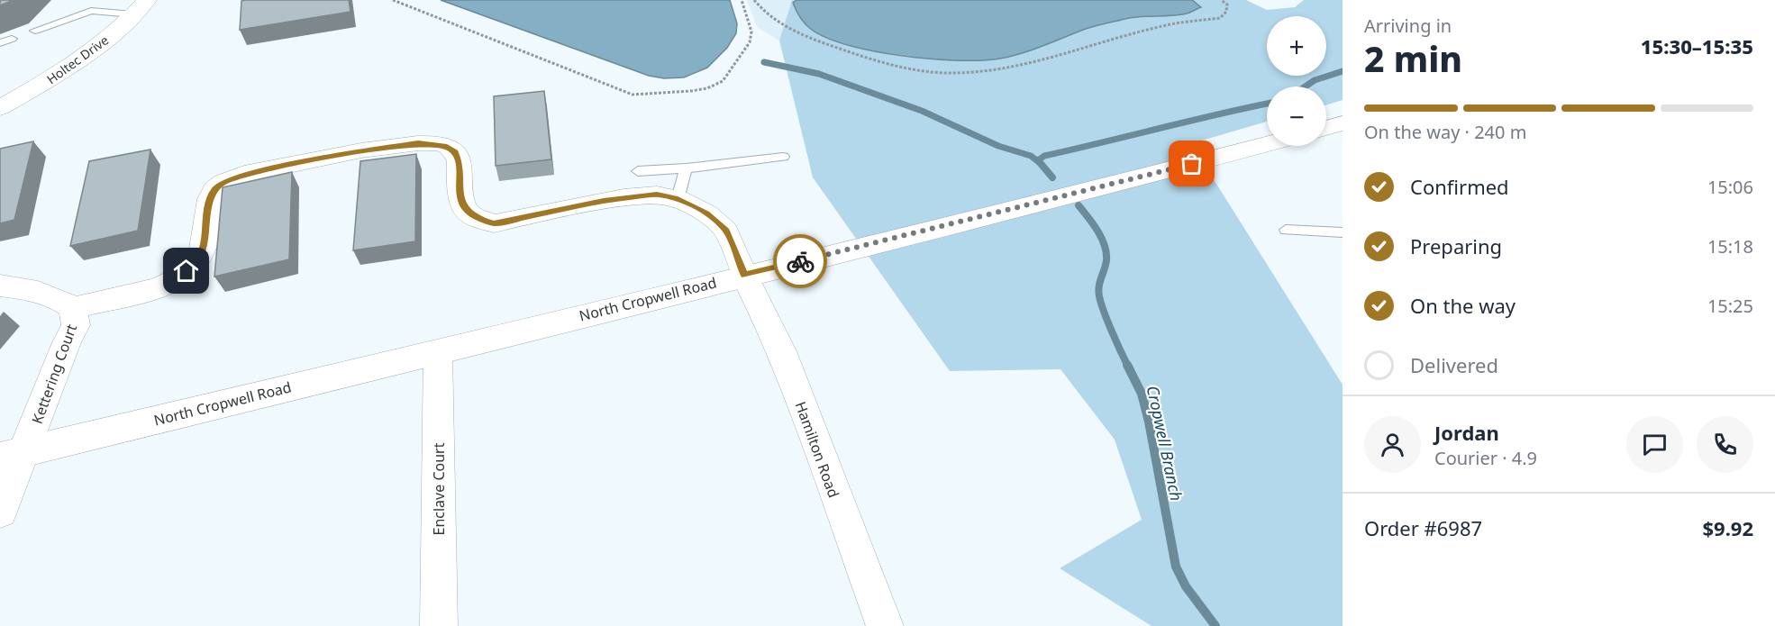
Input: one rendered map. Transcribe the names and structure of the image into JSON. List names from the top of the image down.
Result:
{
  "streets": {
    "street": [
      "Holtec Drive",
      "North Cropwell Road",
      "Kettering Court",
      "Hamilton Road",
      "Enclave Court"
    ]
  },
  "crossings": [
    ["North Cropwell Road", "Kettering Court"],
    ["North Cropwell Road", "Hamilton Road"],
    ["North Cropwell Road", "Enclave Court"],
    ["Kettering Court", "Hamilton Road"]
  ],
  "water": ["Cropwell Branch"],
  "page": {
    "heading": ["2 min", "Arriving in", "15:30–15:35"],
    "panel": [
      "Jordan",
      "Courier · 4.9",
      "Order #6987",
      "$9.92"
    ],
    "map_buttons": ["+", "−"],
    "bar": "On the way · 240 m",
    "list": [
      ["Confirmed", "15:06"],
      ["Preparing", "15:18"],
      ["On the way", "15:25"],
      "Delivered"
    ]
  }
}
